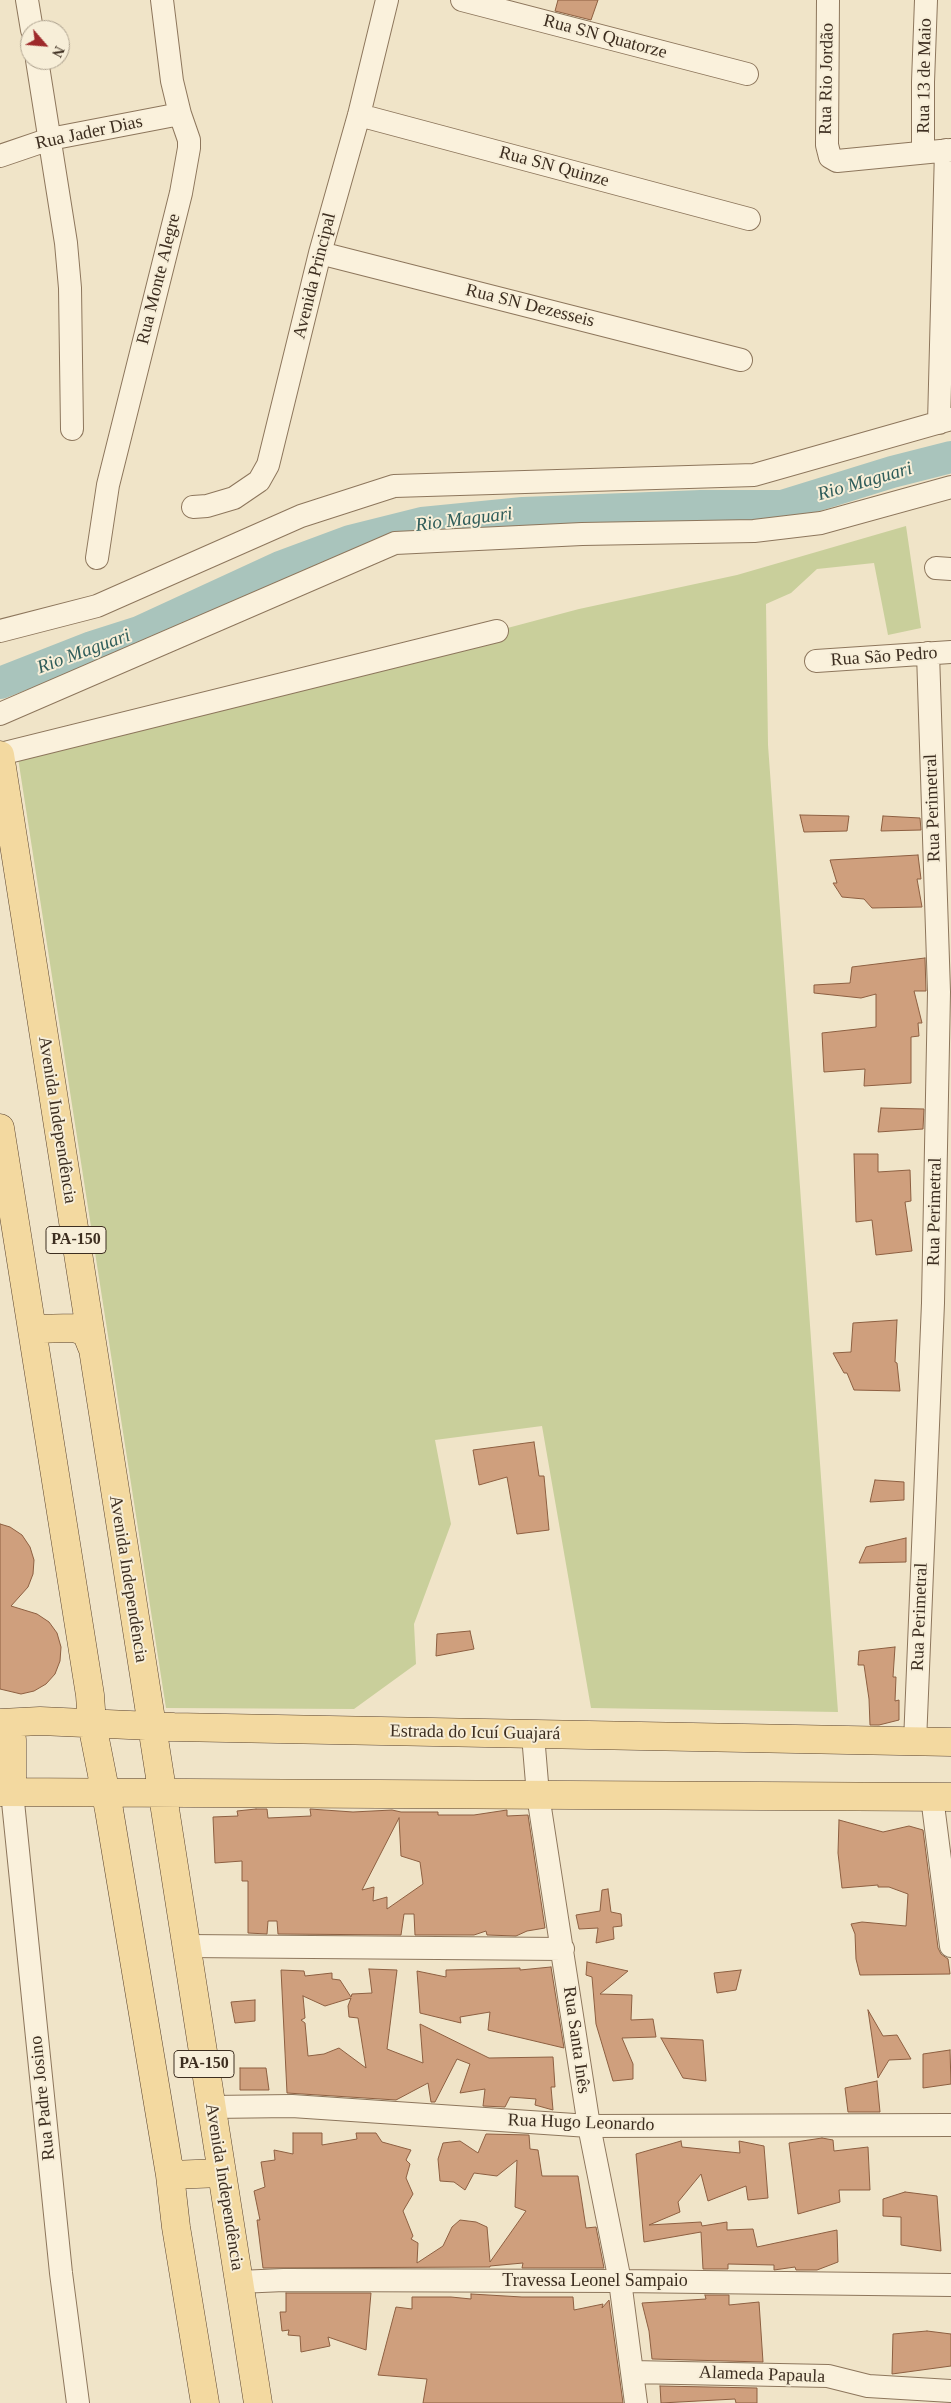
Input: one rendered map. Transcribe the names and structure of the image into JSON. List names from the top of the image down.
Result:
{
  "streets": {
    "main road": ["Avenida Independência", "PA-150", "Estrada do Icuí Guajará"],
    "street": [
      "Rua SN Quatorze",
      "Rua 13 de Maio",
      "Rua Rio Jordão",
      "Rua Jader Dias",
      "Rua SN Quinze",
      "Avenida Principal",
      "Rua Monte Alegre",
      "Rua SN Dezesseis",
      "Rua São Pedro",
      "Rua Perimetral",
      "Rua Santa Inês",
      "Rua Padre Josino",
      "Rua Hugo Leonardo",
      "Travessa Leonel Sampaio",
      "Alameda Papaula"
    ]
  },
  "crossings": [
    ["Rua 13 de Maio", "Rua Rio Jordão"],
    ["Rua Jader Dias", "Rua Monte Alegre"],
    ["Rua SN Quinze", "Avenida Principal"],
    ["Avenida Principal", "Rua SN Dezesseis"],
    ["Rua São Pedro", "Rua Perimetral"],
    ["Rua Perimetral", "Estrada do Icuí Guajará"],
    ["Avenida Independência", "Estrada do Icuí Guajará"],
    ["Avenida Independência", "Rua Hugo Leonardo"],
    ["Avenida Independência", "Travessa Leonel Sampaio"],
    ["PA-150", "Estrada do Icuí Guajará"],
    ["Estrada do Icuí Guajará", "Rua Santa Inês"],
    ["Rua Santa Inês", "Rua Hugo Leonardo"],
    ["Rua Santa Inês", "Travessa Leonel Sampaio"],
    ["Rua Santa Inês", "Alameda Papaula"]
  ],
  "water": ["Rio Maguari"],
  "north": "bottom right"
}
